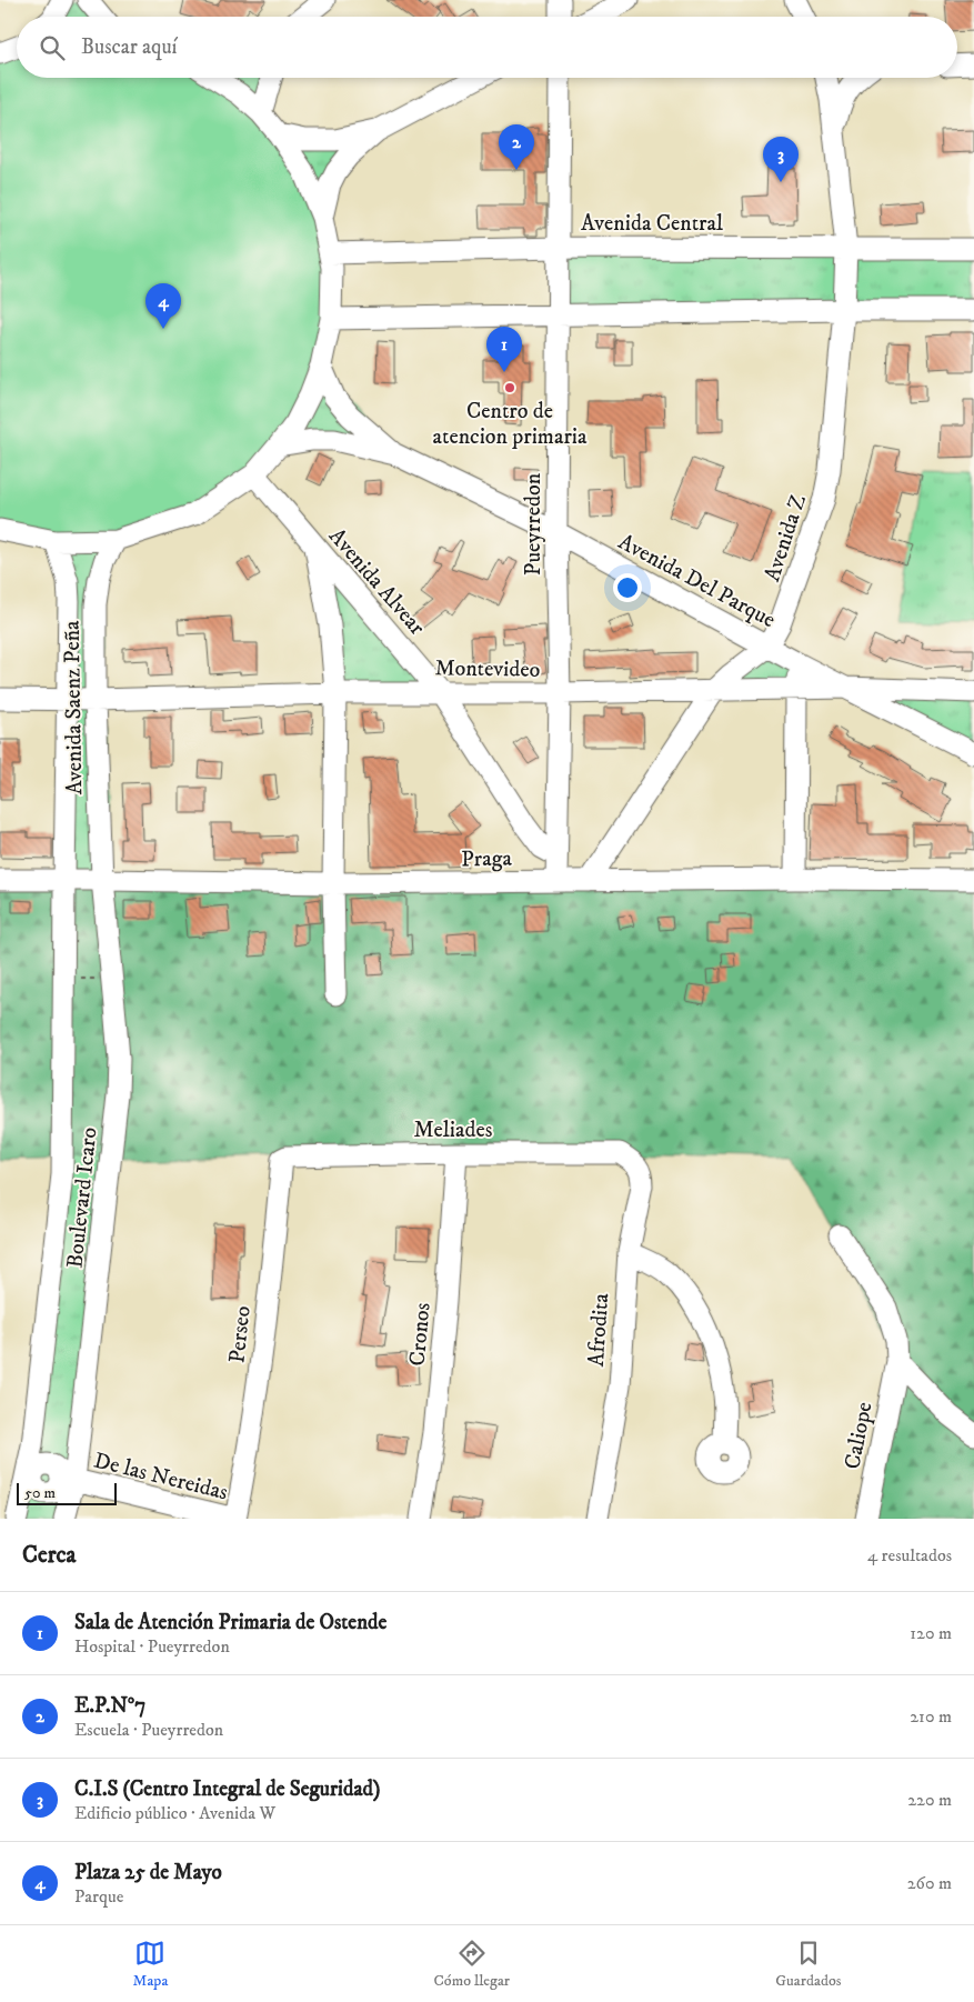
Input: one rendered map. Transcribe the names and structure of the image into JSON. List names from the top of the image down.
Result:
{
  "streets": {
    "street": [
      "Avenida Central",
      "Pueyrredon",
      "Avenida Z",
      "Avenida Del Parque",
      "Avenida Alvear",
      "Montevideo",
      "Avenida Saenz Peña",
      "Praga",
      "Meliades",
      "Boulevard Icaro",
      "Afrodita",
      "Perseo",
      "Cronos",
      "Caliope",
      "De las Nereidas"
    ]
  },
  "crossings": [
    ["Avenida Central", "Pueyrredon"],
    ["Avenida Central", "Avenida Z"],
    ["Pueyrredon", "Avenida Del Parque"],
    ["Pueyrredon", "Avenida Alvear"],
    ["Pueyrredon", "Montevideo"],
    ["Pueyrredon", "Praga"],
    ["Avenida Z", "Avenida Del Parque"],
    ["Avenida Z", "Montevideo"],
    ["Avenida Z", "Praga"],
    ["Avenida Del Parque", "Montevideo"],
    ["Avenida Alvear", "Montevideo"],
    ["Montevideo", "Avenida Saenz Peña"],
    ["Avenida Saenz Peña", "Praga"],
    ["Avenida Saenz Peña", "Boulevard Icaro"],
    ["Praga", "Boulevard Icaro"],
    ["Meliades", "Afrodita"],
    ["Meliades", "Perseo"],
    ["Meliades", "Cronos"],
    ["Boulevard Icaro", "De las Nereidas"],
    ["Perseo", "De las Nereidas"]
  ],
  "places": ["Centro de atencion primaria"],
  "scale_bar": "50 m",
  "page": {
    "search": "Buscar aquí",
    "pins": [
      "2",
      "3",
      "4",
      "1"
    ],
    "scale": "50 m",
    "heading": ["Cerca", "4 resultados"],
    "list": [
      {
        "mark": "1",
        "name": "Sala de Atención Primaria de Ostende",
        "note": "Hospital · Pueyrredon",
        "value": "120 m"
      },
      {
        "mark": "2",
        "name": "E.P.N°7",
        "note": "Escuela · Pueyrredon",
        "value": "210 m"
      },
      {
        "mark": "3",
        "name": "C.I.S (Centro Integral de Seguridad)",
        "note": "Edificio público · Avenida W",
        "value": "220 m"
      },
      {
        "mark": "4",
        "name": "Plaza 25 de Mayo",
        "note": "Parque",
        "value": "260 m"
      }
    ],
    "nav": ["Mapa", "Cómo llegar", "Guardados"]
  }
}
